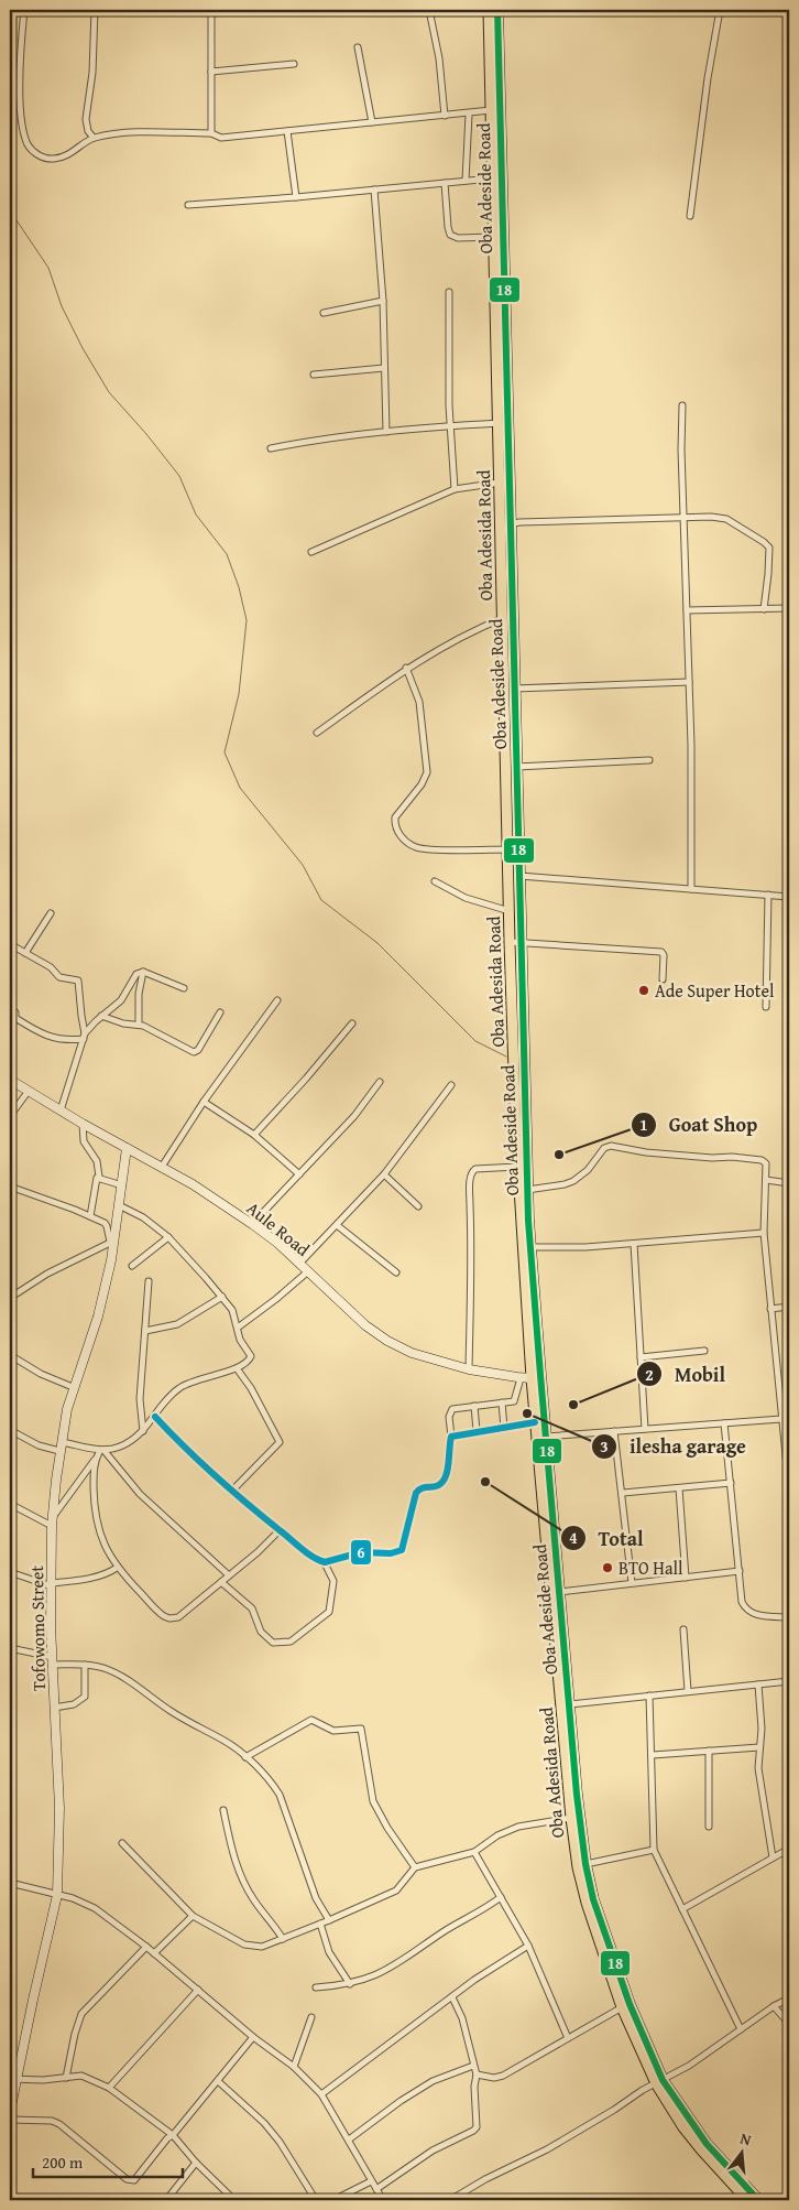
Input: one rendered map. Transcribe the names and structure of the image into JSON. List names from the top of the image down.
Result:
{
  "streets": {
    "main road": ["Oba Adeside Road", "Oba Adesida Road"],
    "street": ["Aule Road", "Tofowomo Street"]
  },
  "crossings": [
    ["Oba Adeside Road", "Oba Adesida Road"],
    ["Oba Adesida Road", "Aule Road"],
    ["Aule Road", "Tofowomo Street"]
  ],
  "places": [
    "Ade Super Hotel",
    "Goat Shop",
    "Mobil",
    "ilesha garage",
    "Total",
    "BTO Hall"
  ],
  "lines": ["transit line 18", "transit line 6"],
  "scale_bar": "200 m",
  "north": "top"
}
